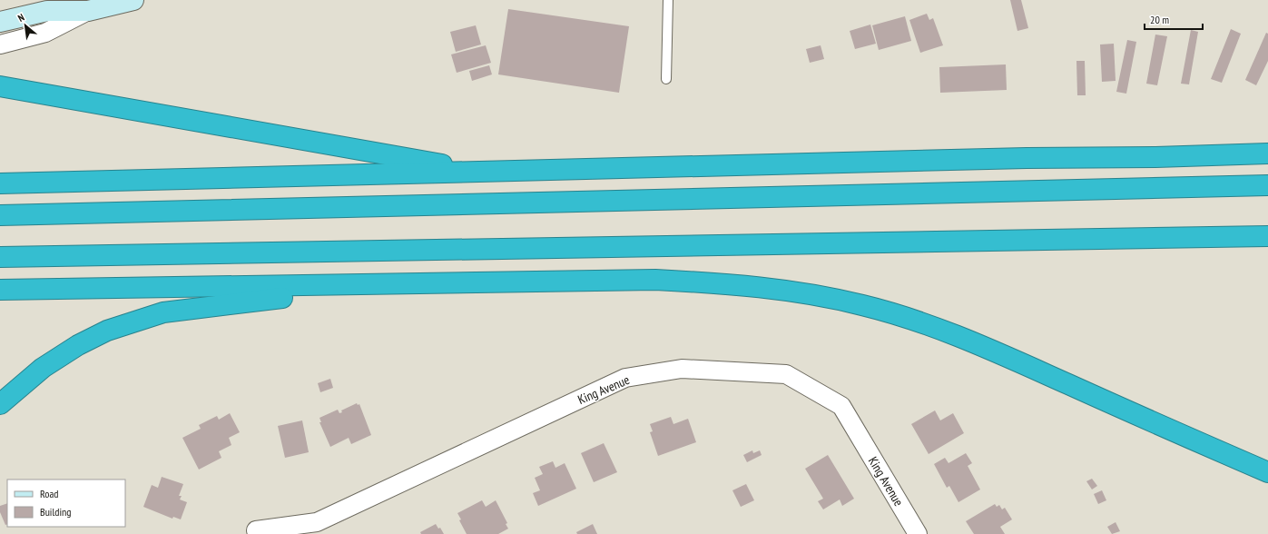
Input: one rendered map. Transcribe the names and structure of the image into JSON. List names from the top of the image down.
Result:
{
  "streets": {
    "street": ["King Avenue"]
  },
  "legend": ["Road", "Building"],
  "scale_bar": "20 m",
  "north": "top left"
}
